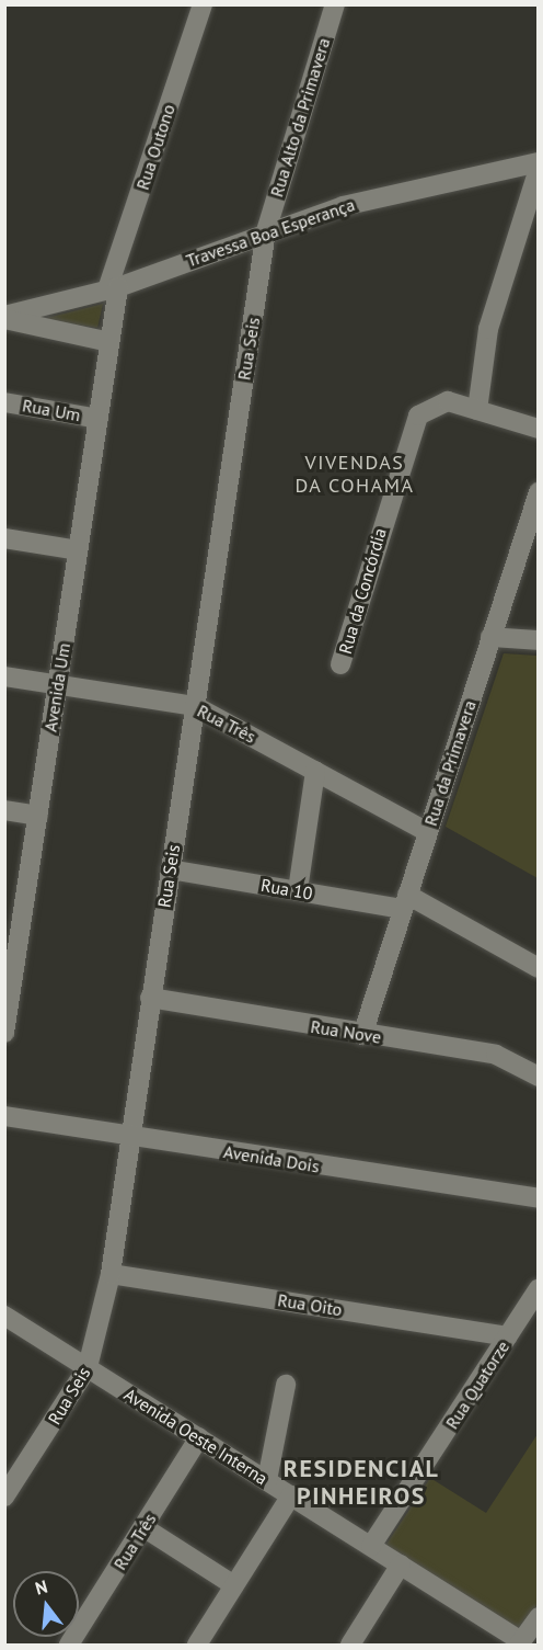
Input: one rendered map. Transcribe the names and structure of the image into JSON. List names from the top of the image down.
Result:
{
  "streets": {
    "street": [
      "Rua Alto da Primavera",
      "Rua Outono",
      "Travessa Boa Esperança",
      "Rua Seis",
      "Rua Um",
      "Rua da Concórdia",
      "Avenida Um",
      "Rua Três",
      "Rua da Primavera",
      "Rua 10",
      "Rua Nove",
      "Avenida Dois",
      "Rua Oito",
      "Rua Quatorze",
      "Avenida Oeste Interna"
    ]
  },
  "crossings": [
    ["Rua Alto da Primavera", "Travessa Boa Esperança"],
    ["Rua Alto da Primavera", "Rua Seis"],
    ["Rua Outono", "Travessa Boa Esperança"],
    ["Rua Outono", "Avenida Um"],
    ["Travessa Boa Esperança", "Rua Seis"],
    ["Travessa Boa Esperança", "Avenida Um"],
    ["Rua Seis", "Rua Três"],
    ["Rua Seis", "Rua 10"],
    ["Rua Seis", "Rua Nove"],
    ["Rua Seis", "Avenida Dois"],
    ["Rua Seis", "Rua Oito"],
    ["Rua Seis", "Avenida Oeste Interna"],
    ["Rua Um", "Avenida Um"],
    ["Avenida Um", "Rua Três"],
    ["Rua Três", "Rua da Primavera"],
    ["Rua Três", "Avenida Oeste Interna"],
    ["Rua da Primavera", "Rua 10"],
    ["Rua da Primavera", "Rua Nove"],
    ["Rua Oito", "Rua Quatorze"],
    ["Rua Quatorze", "Avenida Oeste Interna"]
  ],
  "districts": ["VIVENDAS DA COHAMA", "RESIDENCIAL PINHEIROS"],
  "north": "top"
}
